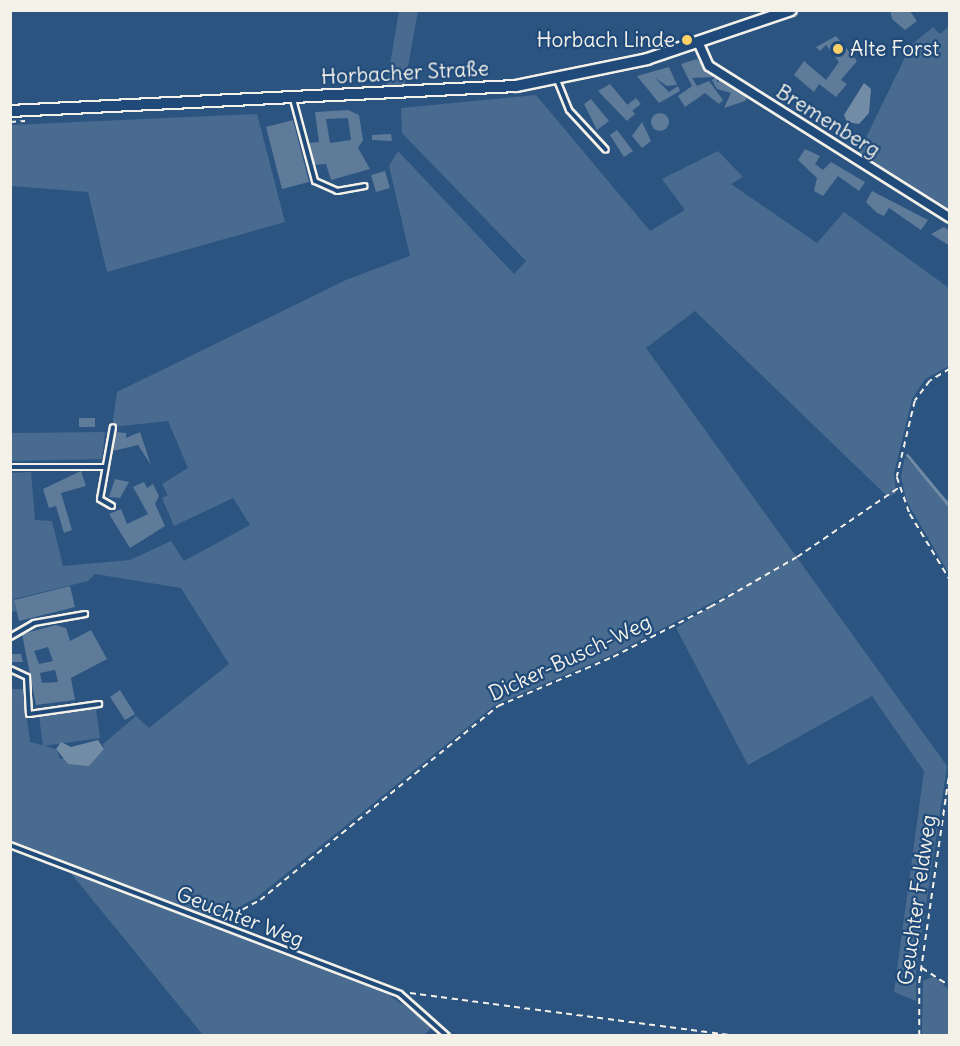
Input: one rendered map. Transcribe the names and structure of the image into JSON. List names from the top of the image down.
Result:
{
  "streets": {
    "main road": ["Horbacher Straße"],
    "street": ["Bremenberg"],
    "lane": ["Geuchter Weg"],
    "path": ["Dicker-Busch-Weg", "Geuchter Feldweg"]
  },
  "crossings": [
    ["Horbacher Straße", "Bremenberg"],
    ["Dicker-Busch-Weg", "Geuchter Weg"]
  ],
  "places": ["Horbach Linde", "Alte Forst"]
}
